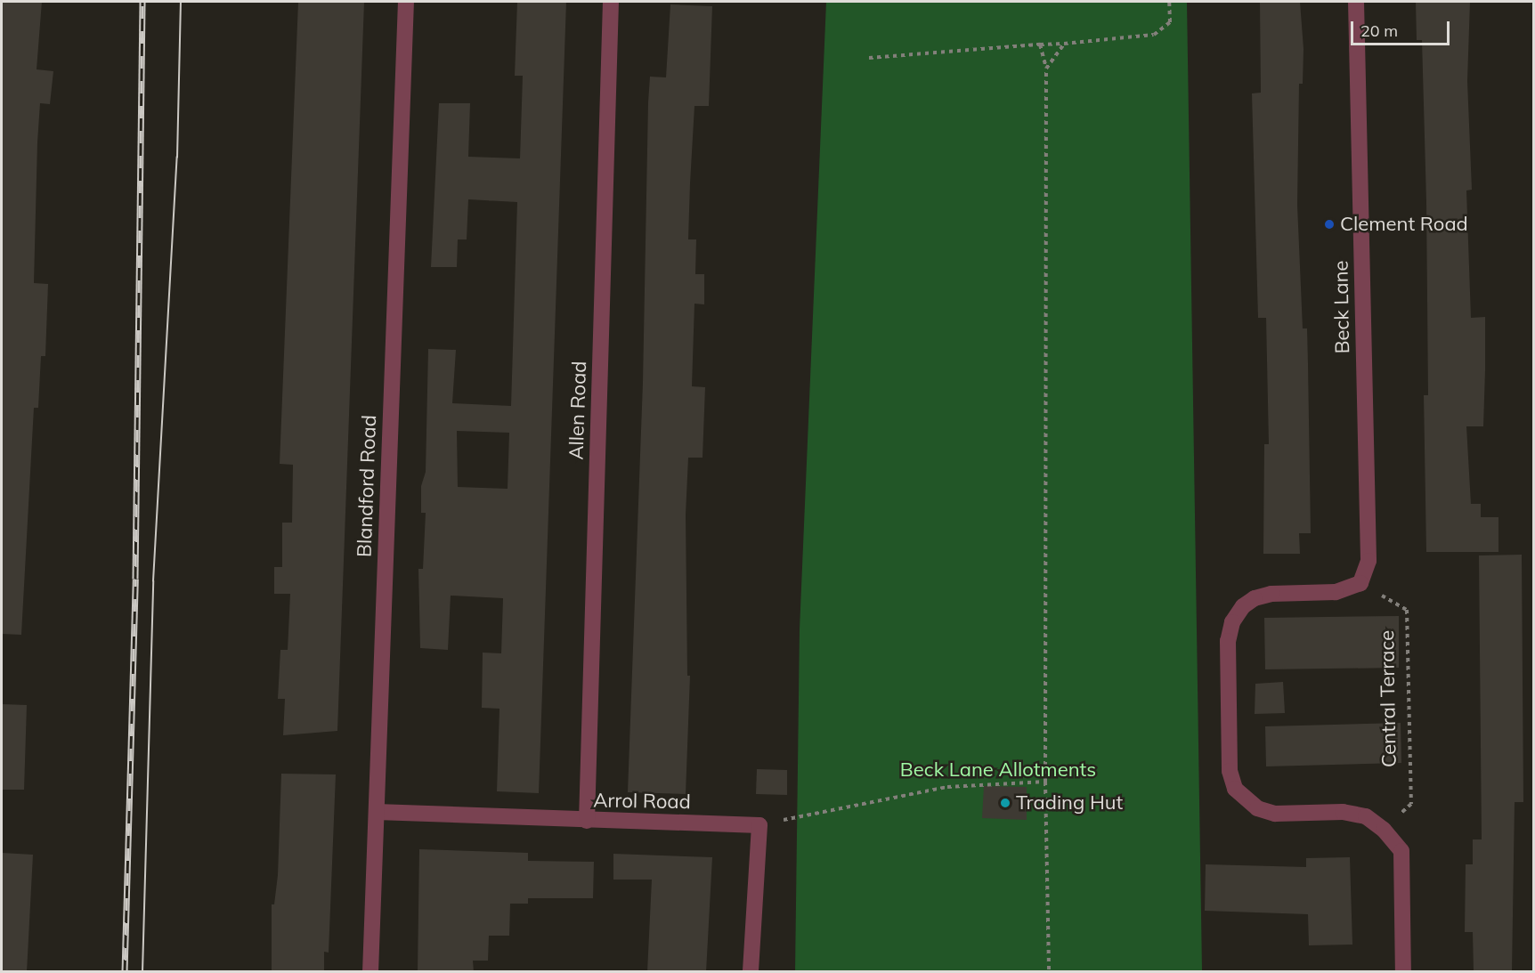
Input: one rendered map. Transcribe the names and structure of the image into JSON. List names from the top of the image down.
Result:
{
  "streets": {
    "street": [
      "Beck Lane",
      "Allen Road",
      "Blandford Road",
      "Arrol Road"
    ],
    "path": ["Central Terrace"]
  },
  "crossings": [
    ["Beck Lane", "Central Terrace"],
    ["Allen Road", "Arrol Road"],
    ["Blandford Road", "Arrol Road"]
  ],
  "parks": ["Beck Lane Allotments"],
  "places": ["Clement Road", "Trading Hut"],
  "scale_bar": "20 m"
}
